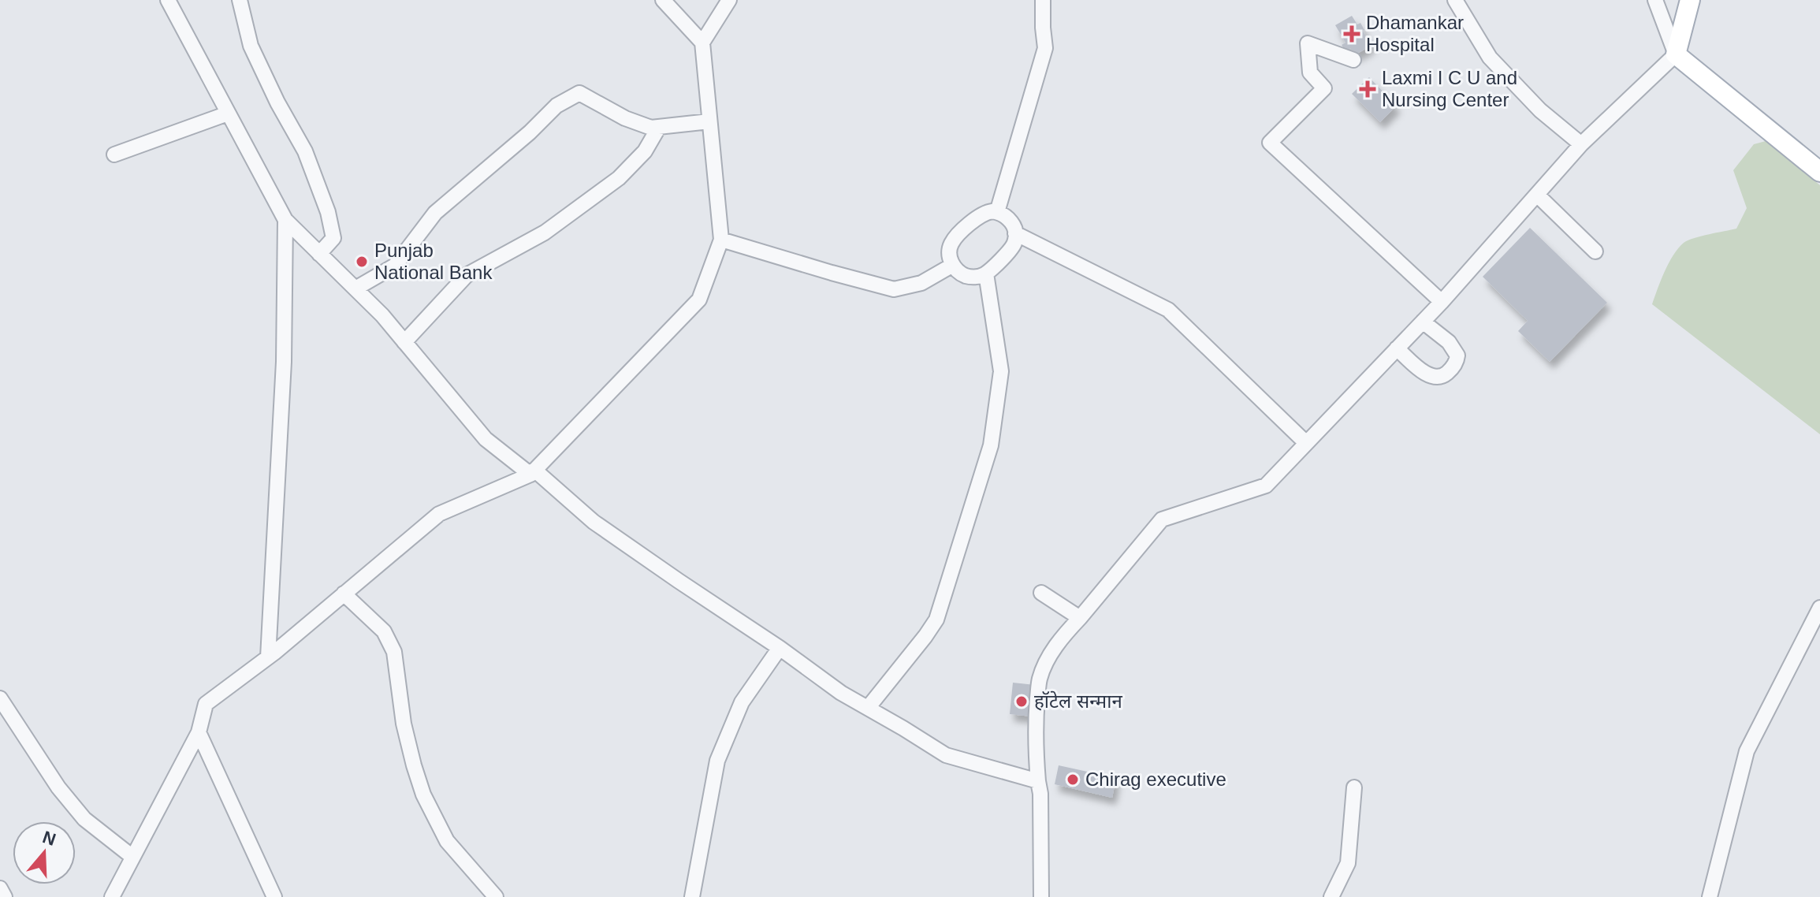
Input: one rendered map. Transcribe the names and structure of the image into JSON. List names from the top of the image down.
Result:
{
  "places": {
    "health": ["Dhamankar Hospital", "Laxmi I C U and Nursing Center"],
    "other": ["Punjab National Bank", "हॉटेल सन्मान", "Chirag executive"]
  },
  "north": "top"
}
